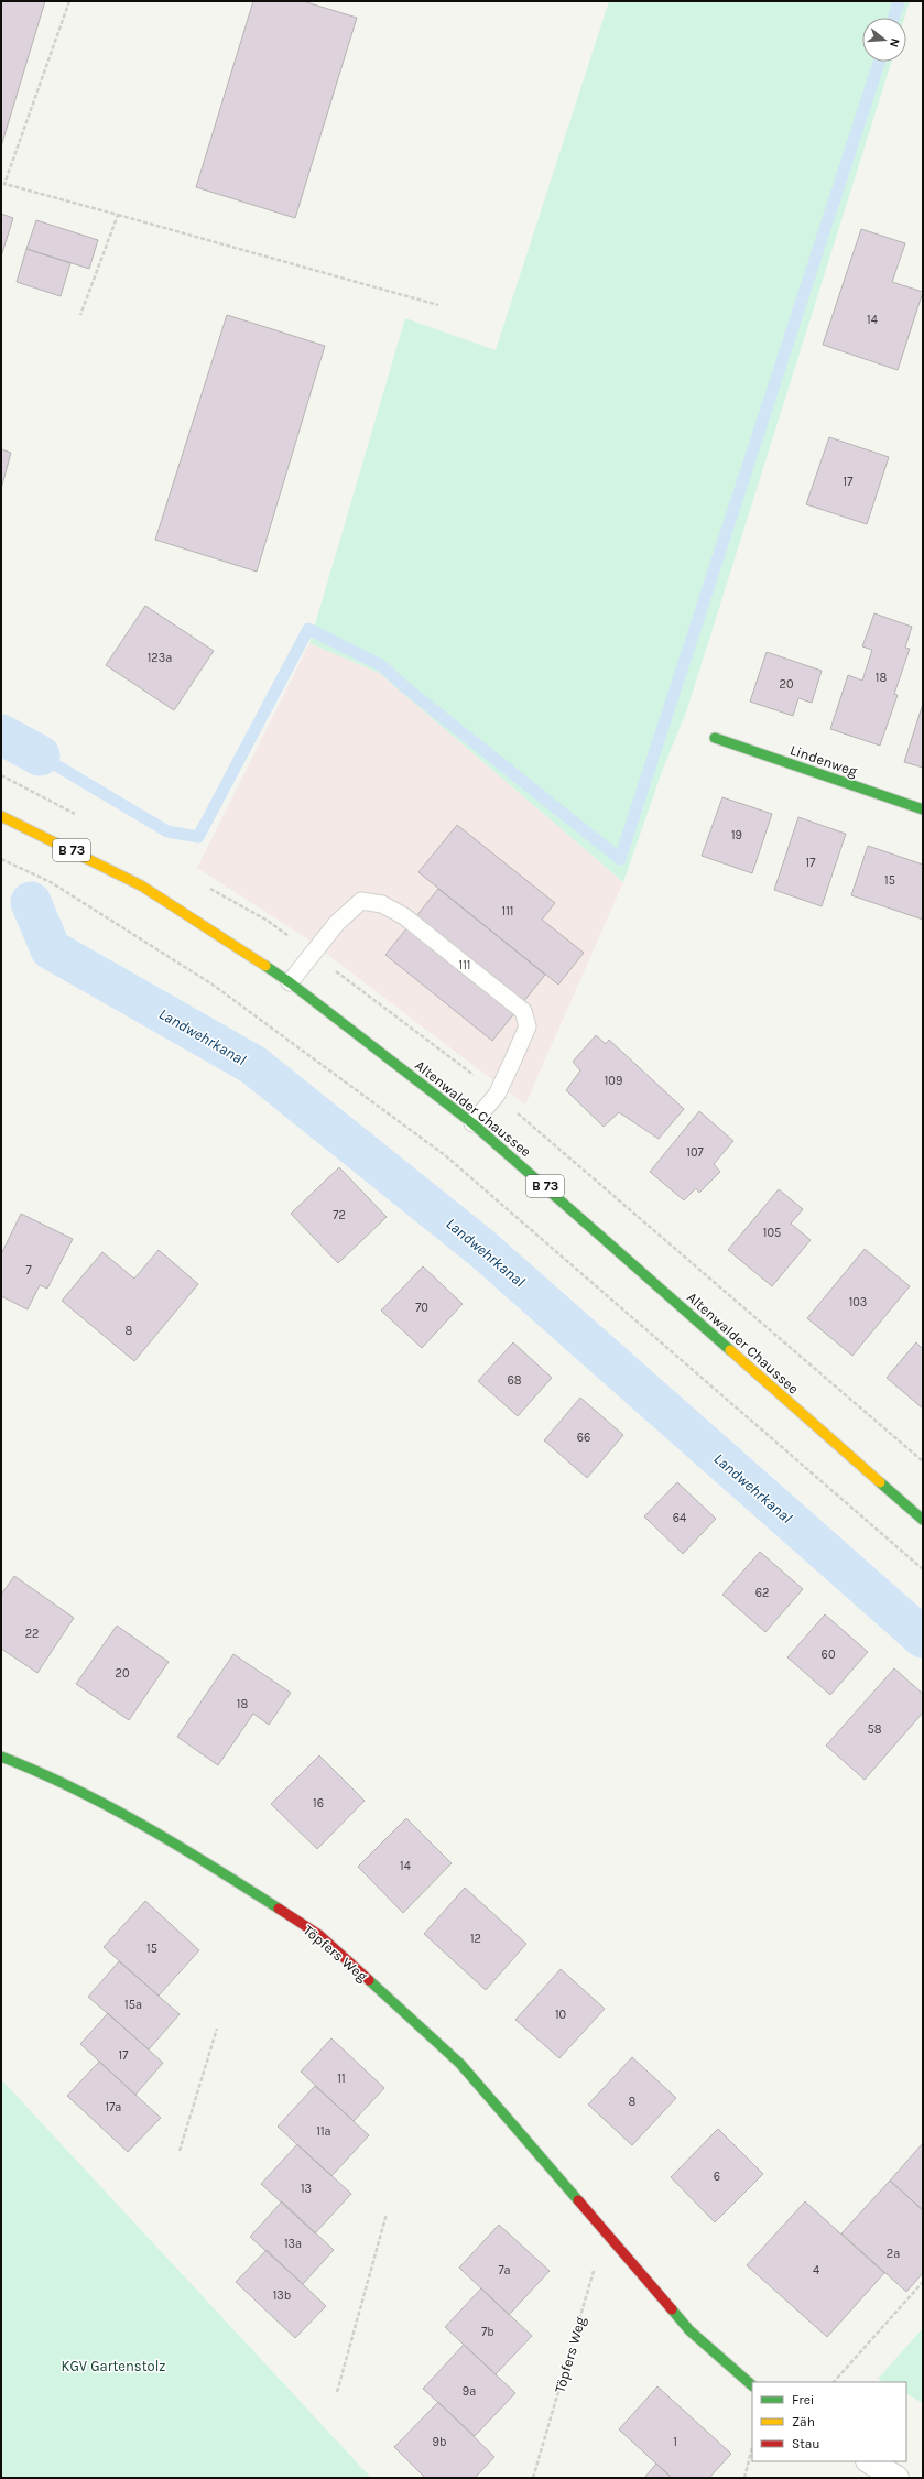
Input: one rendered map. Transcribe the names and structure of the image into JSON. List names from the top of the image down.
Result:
{
  "streets": {
    "street": [
      "Lindenweg",
      "B 73",
      "Altenwalder Chaussee",
      "Töpfers Weg"
    ]
  },
  "water": ["Landwehrkanal"],
  "parks": ["KGV Gartenstolz"],
  "house_numbers": [
    "14",
    "17",
    "123a",
    "18",
    "20",
    "19",
    "17",
    "15",
    "111",
    "111",
    "109",
    "107",
    "72",
    "105",
    "7",
    "103",
    "70",
    "8",
    "68",
    "66",
    "64",
    "62",
    "22",
    "60",
    "20",
    "18",
    "58",
    "16",
    "14",
    "12",
    "15",
    "15a",
    "10",
    "17",
    "11",
    "8",
    "17a",
    "11a",
    "6",
    "13",
    "13a",
    "2a",
    "7a",
    "4",
    "13b",
    "7b",
    "9a",
    "9b",
    "1"
  ],
  "legend": ["Frei", "Zäh", "Stau"],
  "north": "right"
}
